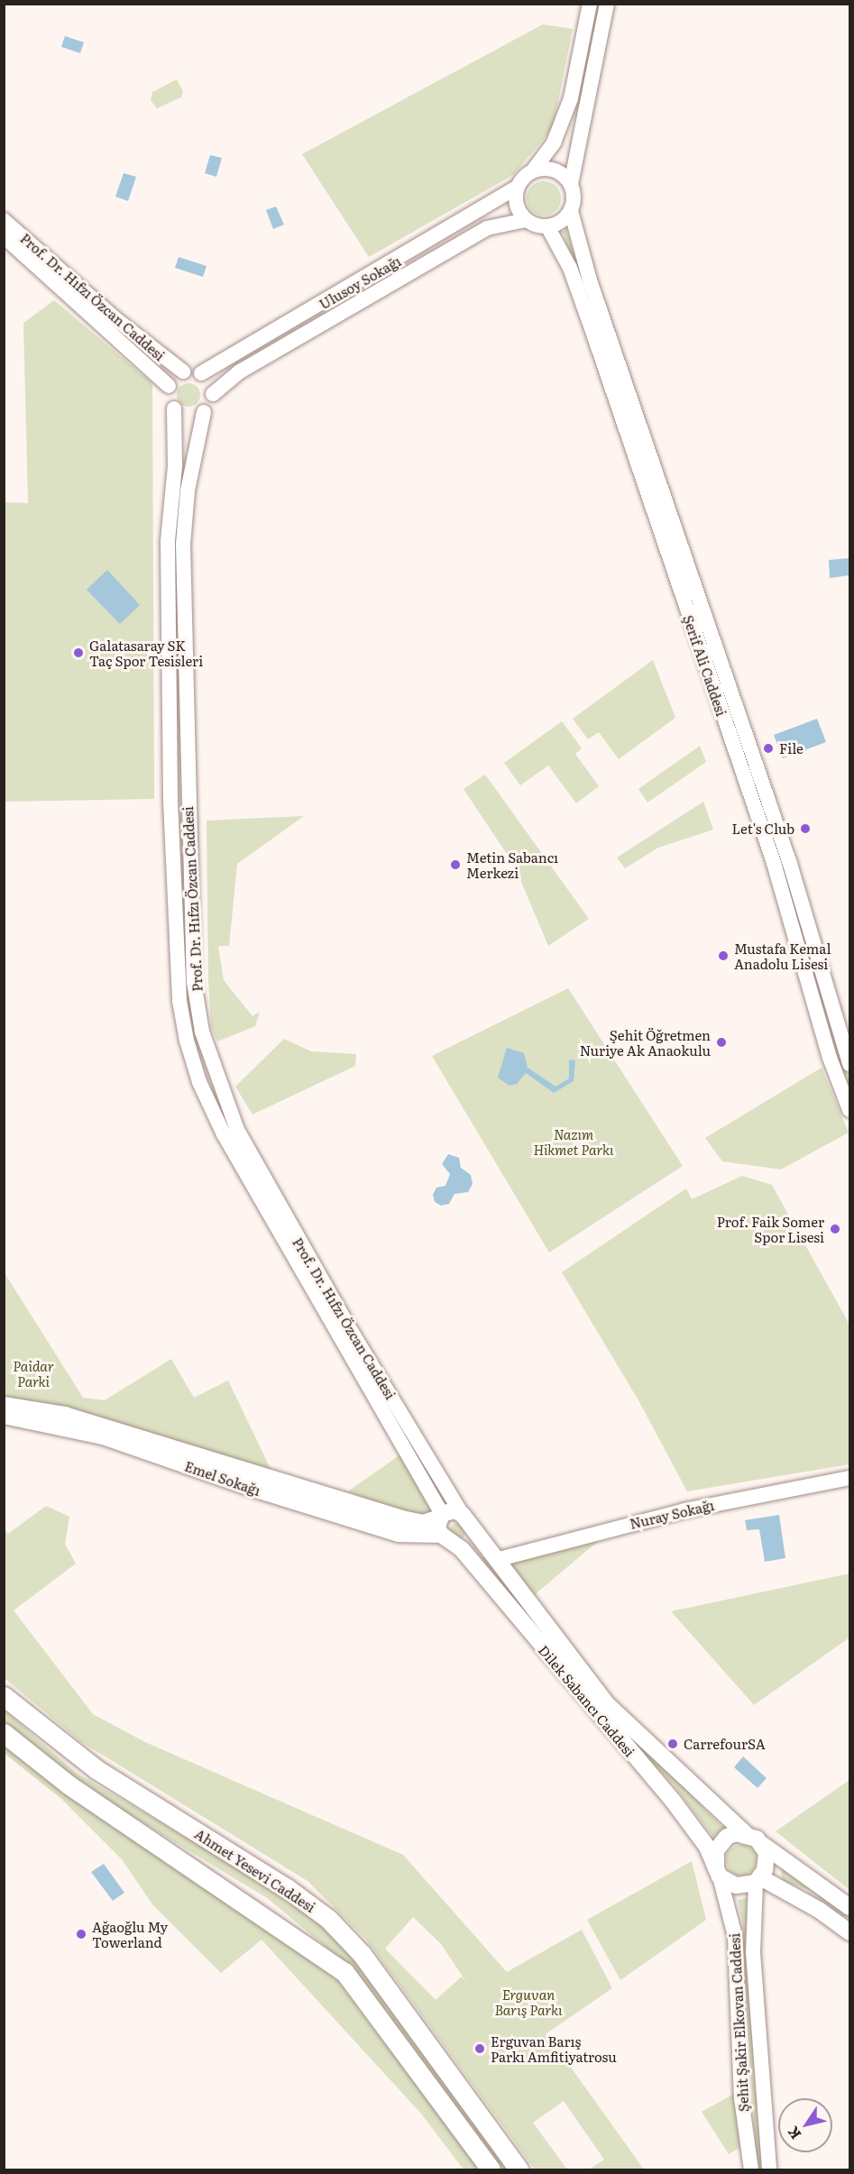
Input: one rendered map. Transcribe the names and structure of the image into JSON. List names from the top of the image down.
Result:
{
  "streets": {
    "main road": ["Emel Sokağı", "Dilek Sabancı Caddesi", "Ahmet Yesevi Caddesi"],
    "street": [
      "Ulusoy Sokağı",
      "Prof. Dr. Hıfzı Özcan Caddesi",
      "Şerif Ali Caddesi",
      "Nuray Sokağı",
      "Şehit Şakir Elkovan Caddesi"
    ]
  },
  "crossings": [
    ["Ulusoy Sokağı", "Prof. Dr. Hıfzı Özcan Caddesi"],
    ["Ulusoy Sokağı", "Şerif Ali Caddesi"],
    ["Prof. Dr. Hıfzı Özcan Caddesi", "Emel Sokağı"],
    ["Prof. Dr. Hıfzı Özcan Caddesi", "Dilek Sabancı Caddesi"],
    ["Emel Sokağı", "Dilek Sabancı Caddesi"],
    ["Nuray Sokağı", "Dilek Sabancı Caddesi"],
    ["Dilek Sabancı Caddesi", "Şehit Şakir Elkovan Caddesi"]
  ],
  "parks": ["Nazım Hikmet Parkı", "Paidar Parki", "Erguvan Barış Parkı"],
  "places": [
    "Galatasaray SK Taç Spor Tesisleri",
    "File",
    "Let's Club",
    "Metin Sabancı Merkezi",
    "Mustafa Kemal Anadolu Lisesi",
    "Şehit Öğretmen Nuriye Ak Anaokulu",
    "Prof. Faik Somer Spor Lisesi",
    "CarrefourSA",
    "Ağaoğlu My Towerland",
    "Erguvan Barış Parkı Amfitiyatrosu"
  ],
  "north": "bottom left"
}
